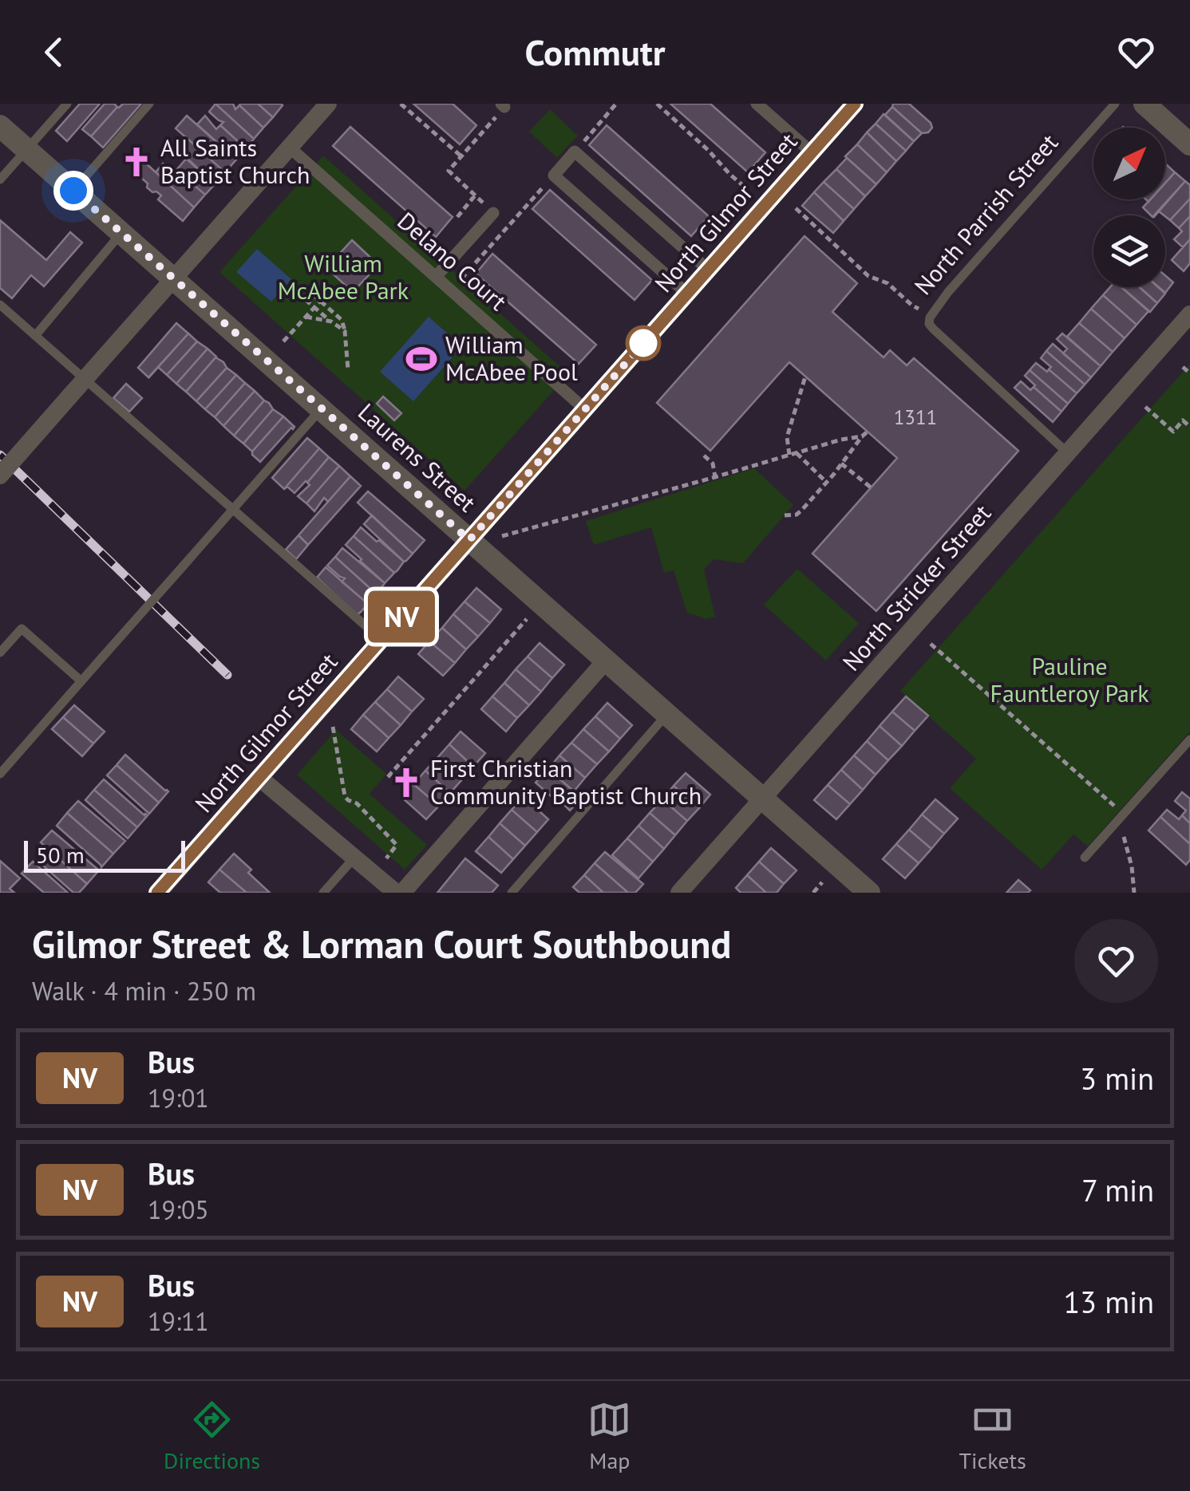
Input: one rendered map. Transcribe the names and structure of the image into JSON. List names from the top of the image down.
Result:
{
  "streets": {
    "street": [
      "North Gilmor Street",
      "Delano Court",
      "Laurens Street",
      "North Stricker Street"
    ],
    "lane": ["North Parrish Street"]
  },
  "crossings": [
    ["North Gilmor Street", "Delano Court"],
    ["North Gilmor Street", "Laurens Street"],
    ["North Parrish Street", "North Stricker Street"],
    ["Laurens Street", "North Stricker Street"]
  ],
  "parks": ["William McAbee Park", "Pauline Fauntleroy Park"],
  "places": {
    "church": ["All Saints Baptist Church", "First Christian Community Baptist Church"],
    "sports": ["William McAbee Pool"]
  },
  "lines": ["bus line NV"],
  "house_numbers": ["1311"],
  "scale_bar": "50 m",
  "north": "top right",
  "page": {
    "header": "Commutr",
    "on_map": "NV",
    "scale": "50 m",
    "heading": ["Gilmor Street & Lorman Court Southbound", "Walk · 4 min · 250 m"],
    "list": [
      {
        "mark": "NV",
        "name": "Bus",
        "note": "19:01",
        "value": "3 min"
      },
      {
        "mark": "NV",
        "name": "Bus",
        "note": "19:05",
        "value": "7 min"
      },
      {
        "mark": "NV",
        "name": "Bus",
        "note": "19:11",
        "value": "13 min"
      }
    ],
    "tabs": ["Directions", "Map", "Tickets"]
  }
}
